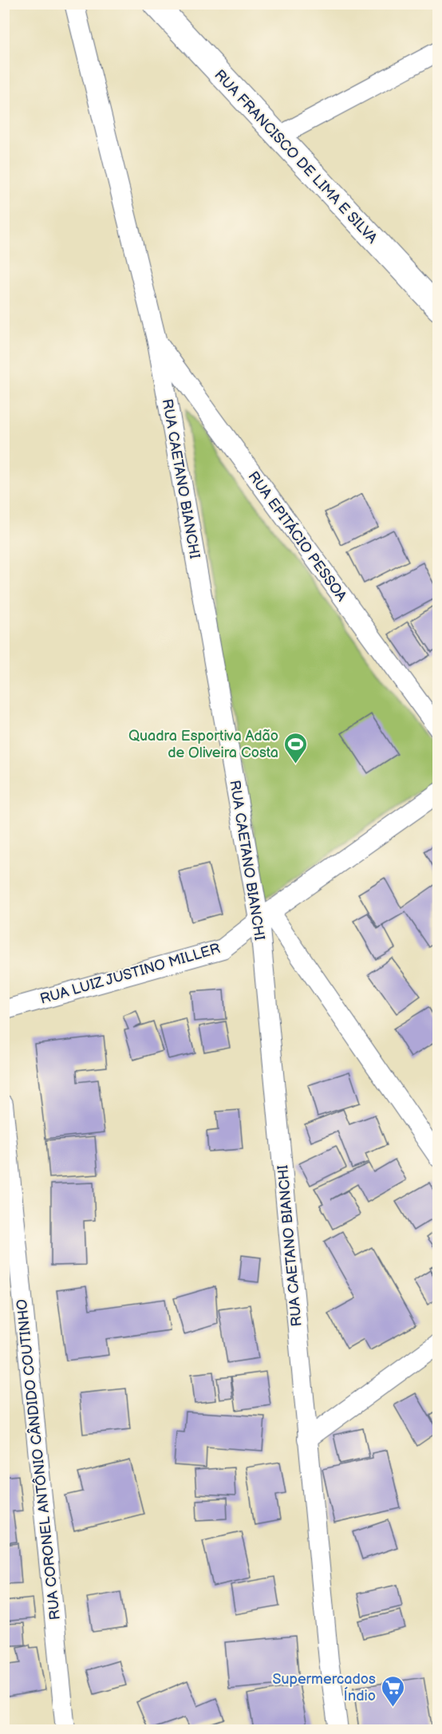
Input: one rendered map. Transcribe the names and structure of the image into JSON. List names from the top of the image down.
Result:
{
  "streets": {
    "street": [
      "RUA FRANCISCO DE LIMA E SILVA",
      "RUA CAETANO BIANCHI",
      "RUA EPITÁCIO PESSOA",
      "RUA LUIZ JUSTINO MILLER",
      "RUA CORONEL ANTÔNIO CÂNDIDO COUTINHO"
    ]
  },
  "crossings": [
    ["RUA CAETANO BIANCHI", "RUA EPITÁCIO PESSOA"],
    ["RUA CAETANO BIANCHI", "RUA LUIZ JUSTINO MILLER"]
  ],
  "places": {
    "sports": ["Quadra Esportiva Adão de Oliveira Costa"],
    "supermarket": ["Supermercados Índio"]
  }
}
